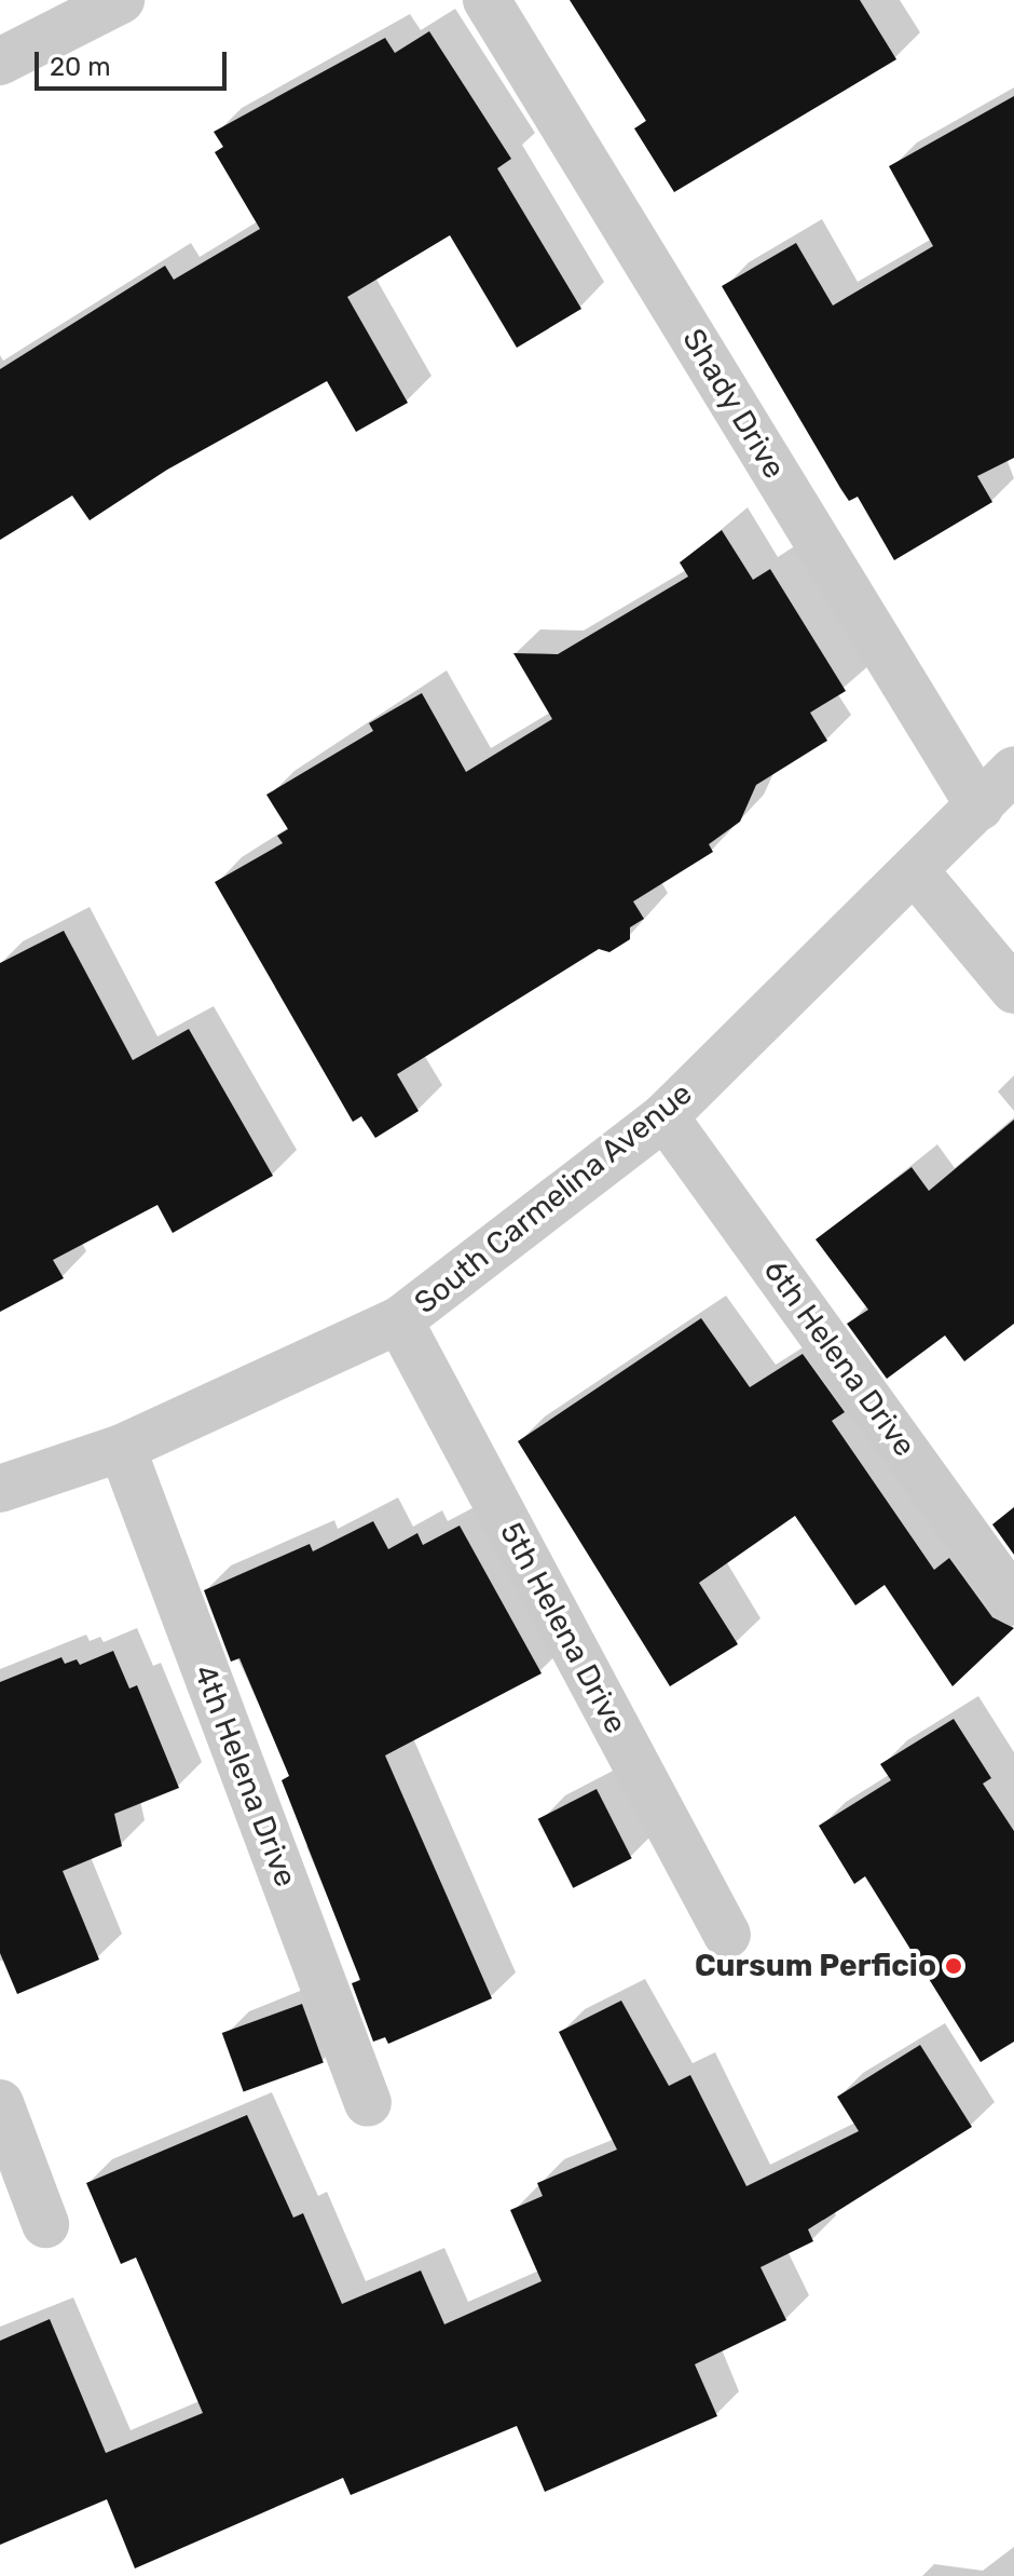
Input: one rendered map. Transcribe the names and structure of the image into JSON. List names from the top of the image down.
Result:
{
  "streets": {
    "street": [
      "Shady Drive",
      "South Carmelina Avenue",
      "6th Helena Drive",
      "5th Helena Drive",
      "4th Helena Drive"
    ]
  },
  "crossings": [
    ["Shady Drive", "South Carmelina Avenue"],
    ["South Carmelina Avenue", "6th Helena Drive"],
    ["South Carmelina Avenue", "5th Helena Drive"],
    ["South Carmelina Avenue", "4th Helena Drive"]
  ],
  "places": ["Cursum Perficio"],
  "scale_bar": "20 m"
}
